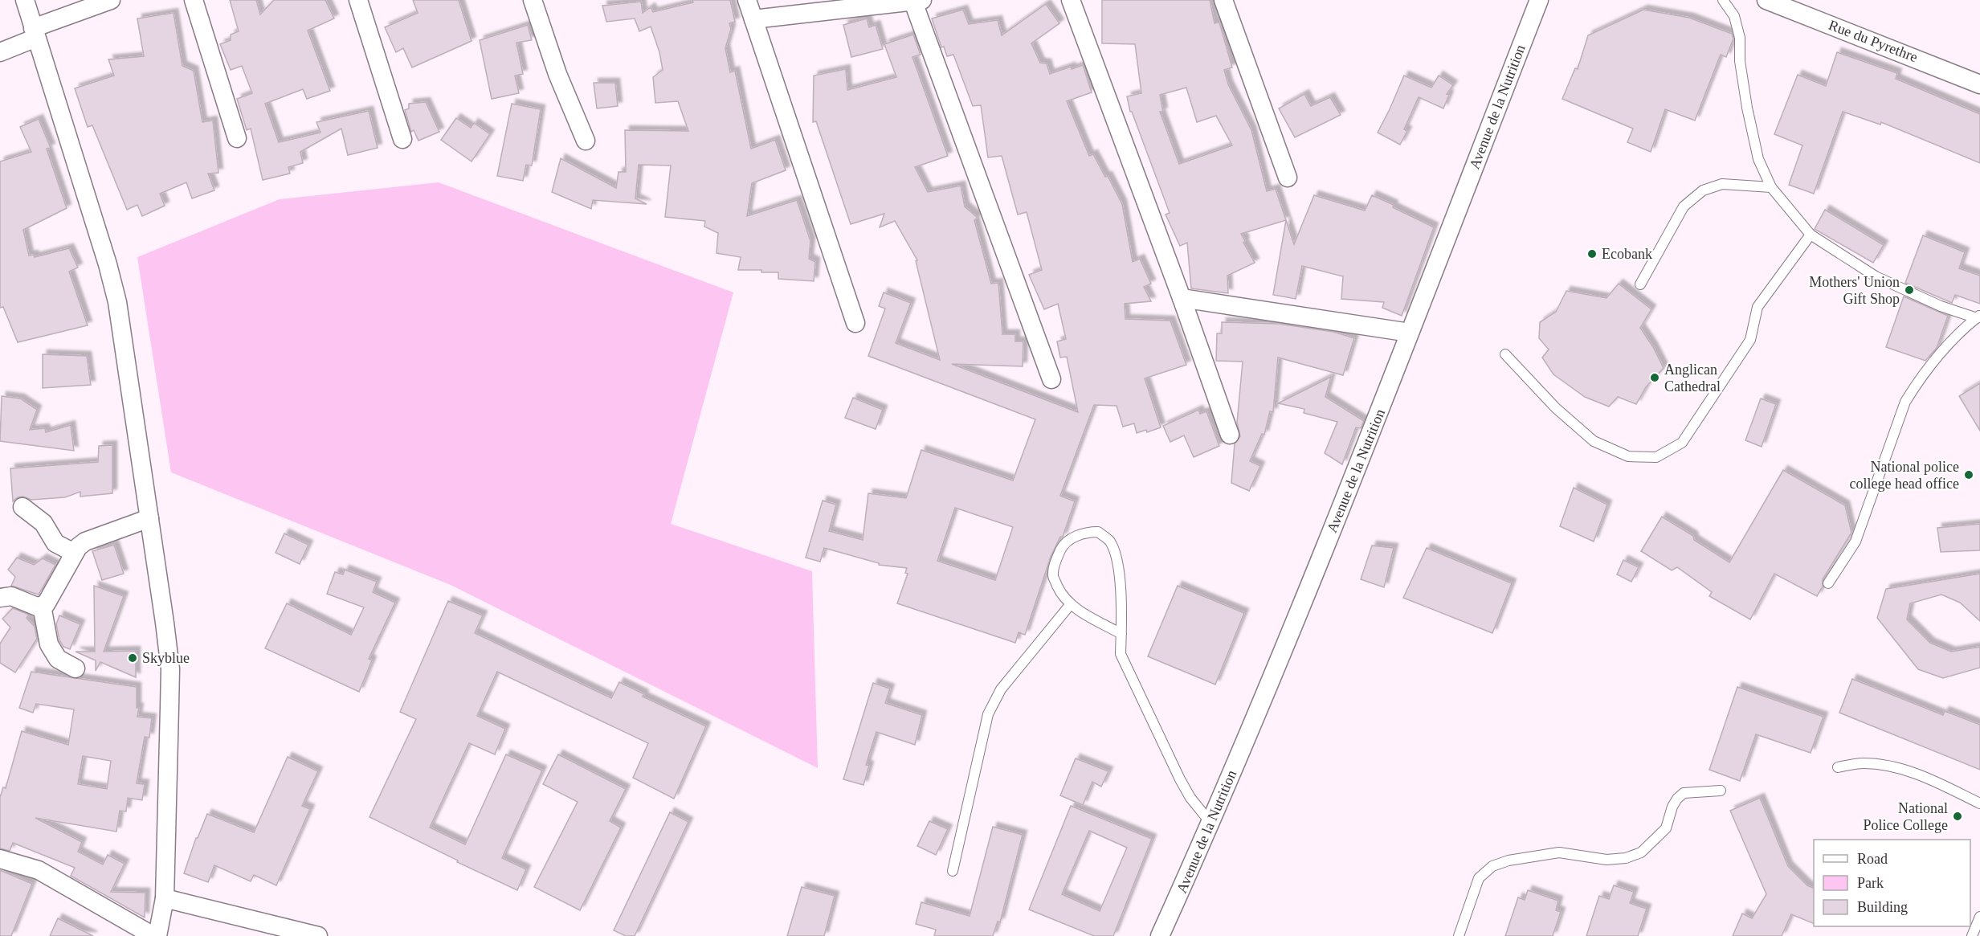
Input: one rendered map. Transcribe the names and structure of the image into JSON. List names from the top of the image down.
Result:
{
  "streets": {
    "street": ["Rue du Pyrethre", "Avenue de la Nutrition"]
  },
  "places": [
    "Ecobank",
    "Mothers' Union Gift Shop",
    "Anglican Cathedral",
    "National police college head office",
    "Skyblue",
    "National Police College"
  ],
  "legend": ["Road", "Park", "Building"]
}
